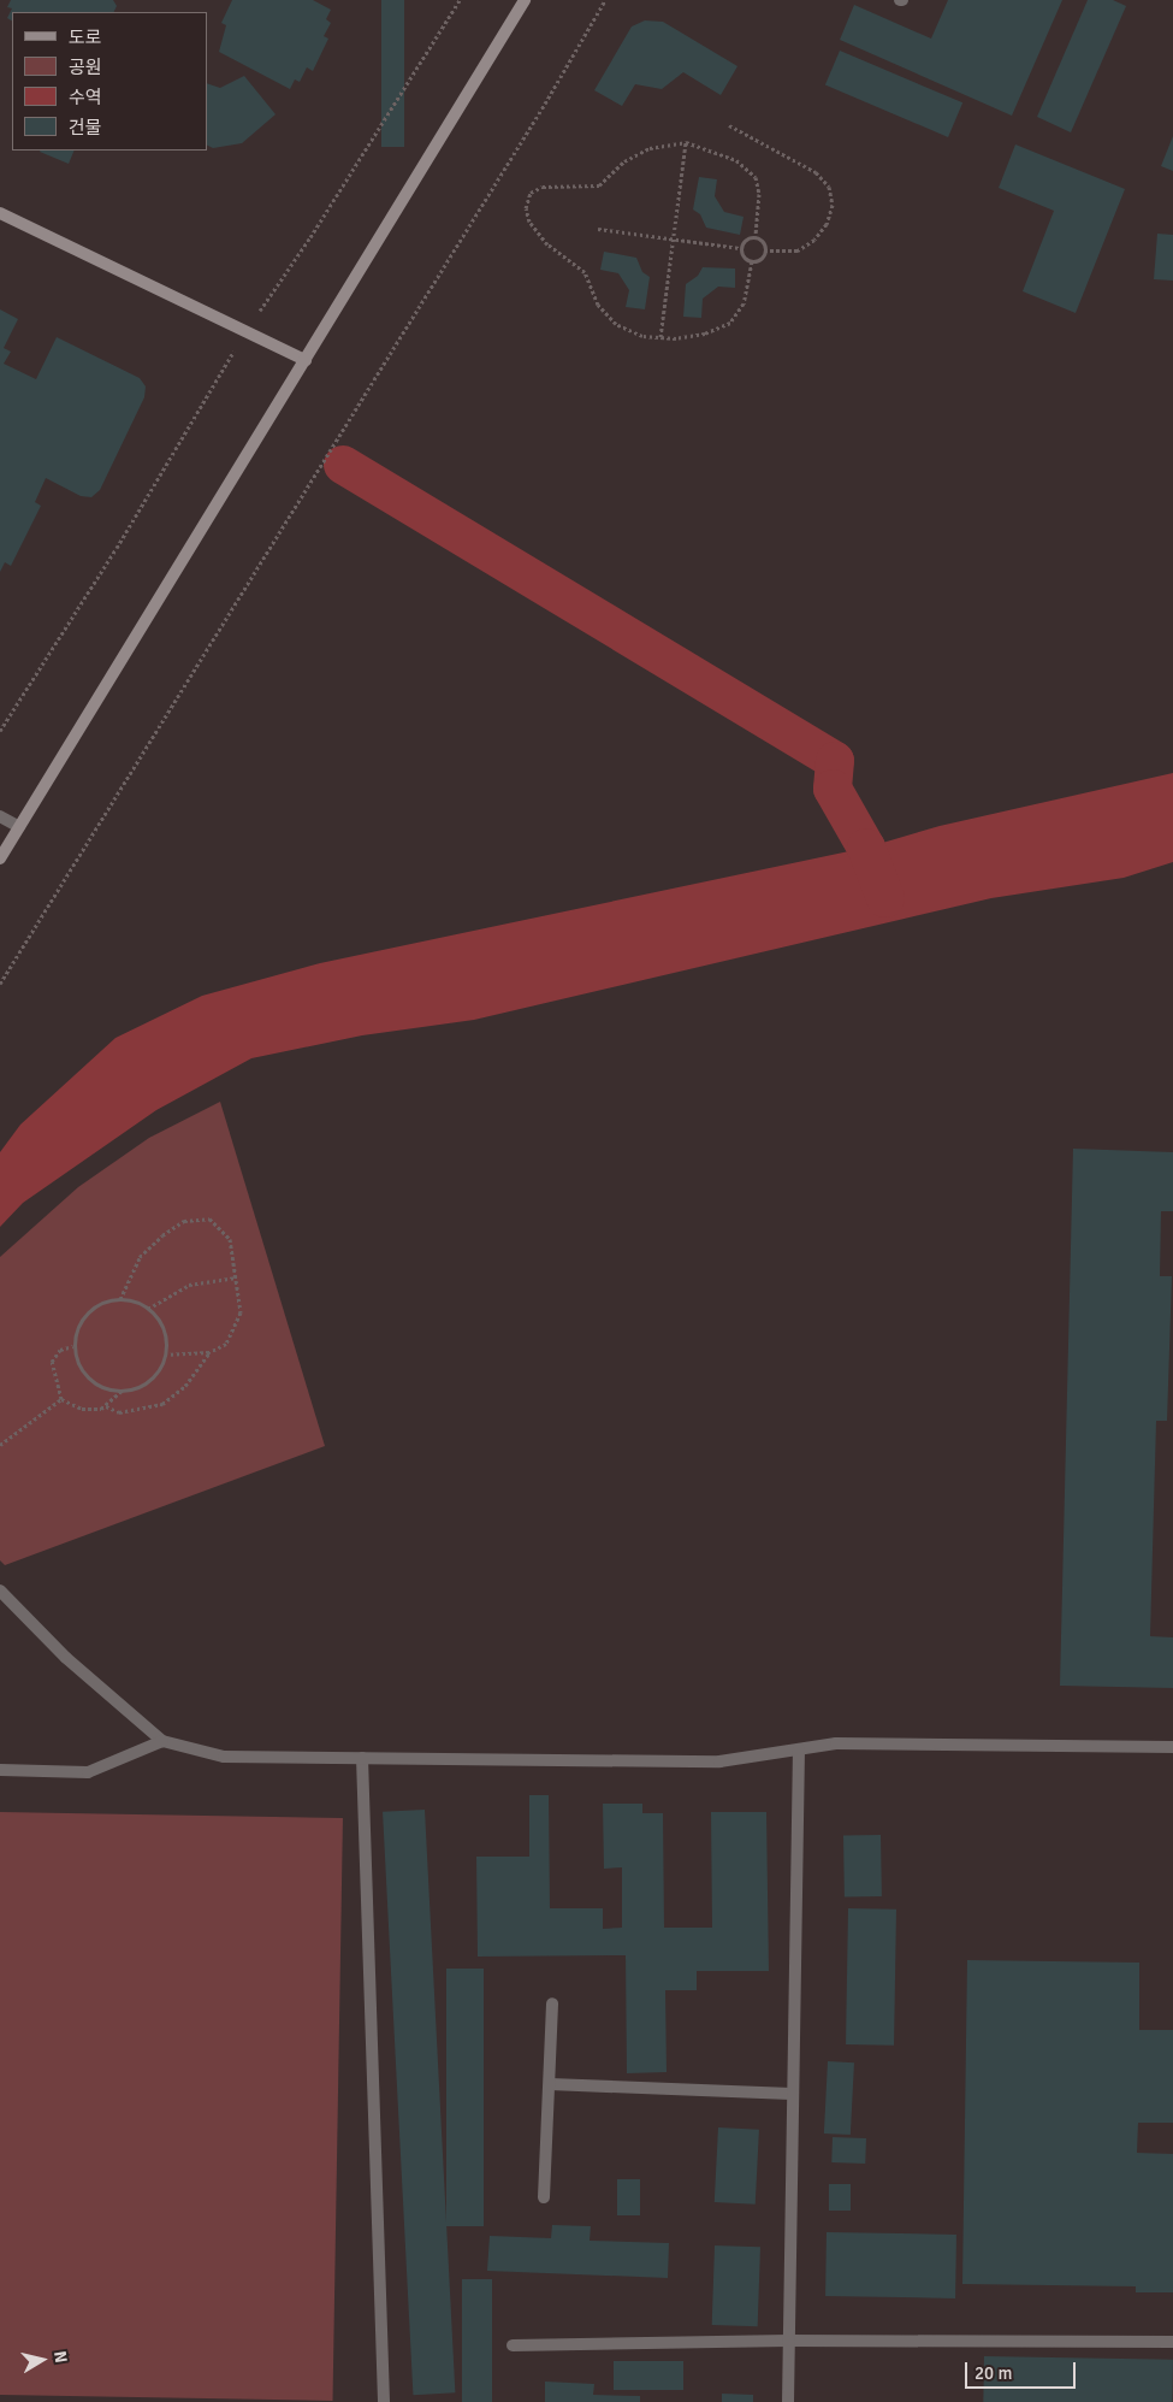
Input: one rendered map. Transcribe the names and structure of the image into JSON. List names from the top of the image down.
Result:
{
  "legend": [
    "도로",
    "공원",
    "수역",
    "건물"
  ],
  "scale_bar": "20 m",
  "north": "right"
}
